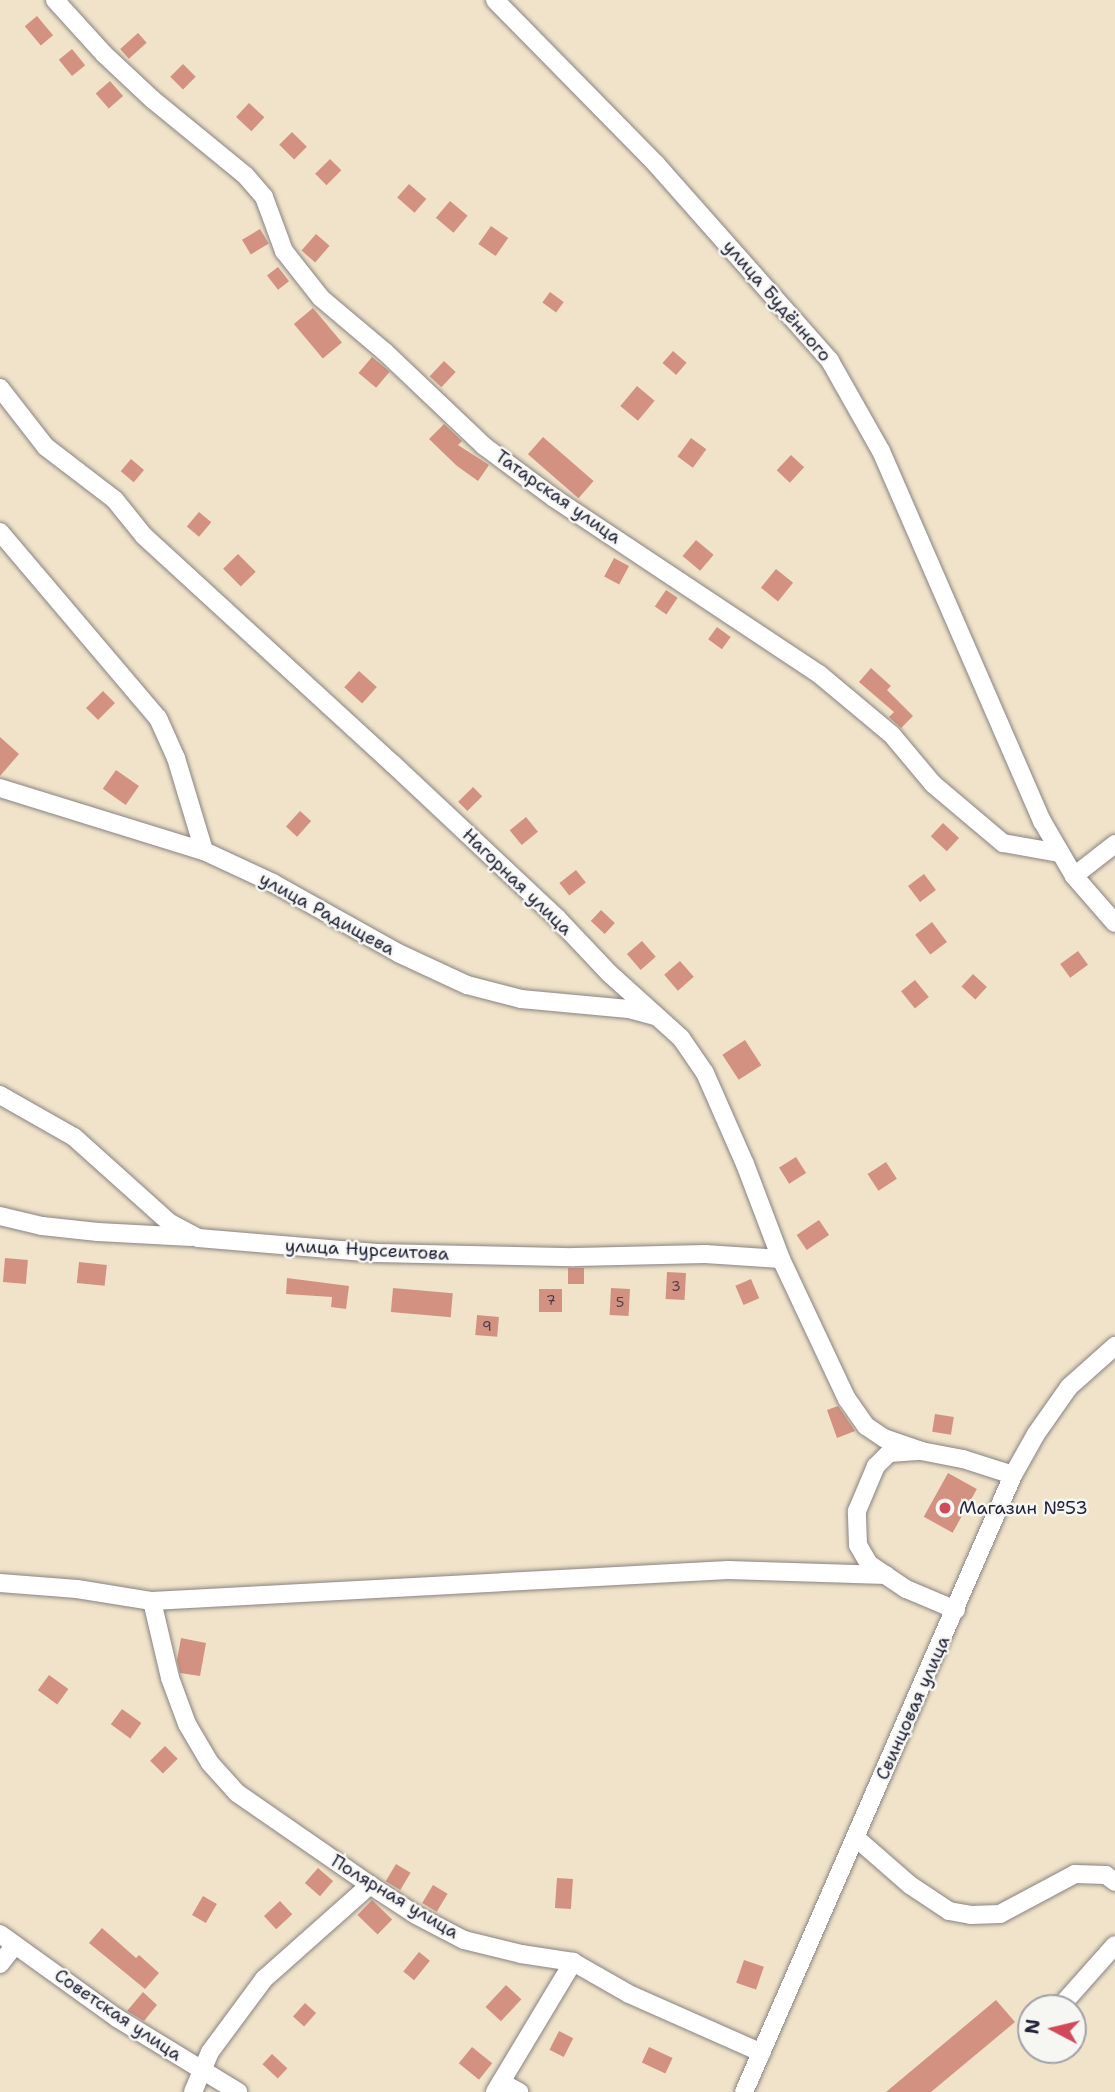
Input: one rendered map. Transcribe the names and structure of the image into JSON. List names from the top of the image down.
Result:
{
  "streets": {
    "street": [
      "улица Будённого",
      "Татарская улица",
      "Нагорная улица",
      "улица Радищева",
      "улица Нурсеитова",
      "Свинцовая улица",
      "Полярная улица",
      "Советская улица"
    ]
  },
  "crossings": [
    ["улица Будённого", "Татарская улица"],
    ["Нагорная улица", "улица Радищева"],
    ["Нагорная улица", "улица Нурсеитова"],
    ["Свинцовая улица", "Полярная улица"]
  ],
  "places": ["Магазин №53"],
  "house_numbers": [
    "3",
    "7",
    "5",
    "9"
  ],
  "north": "left"
}
